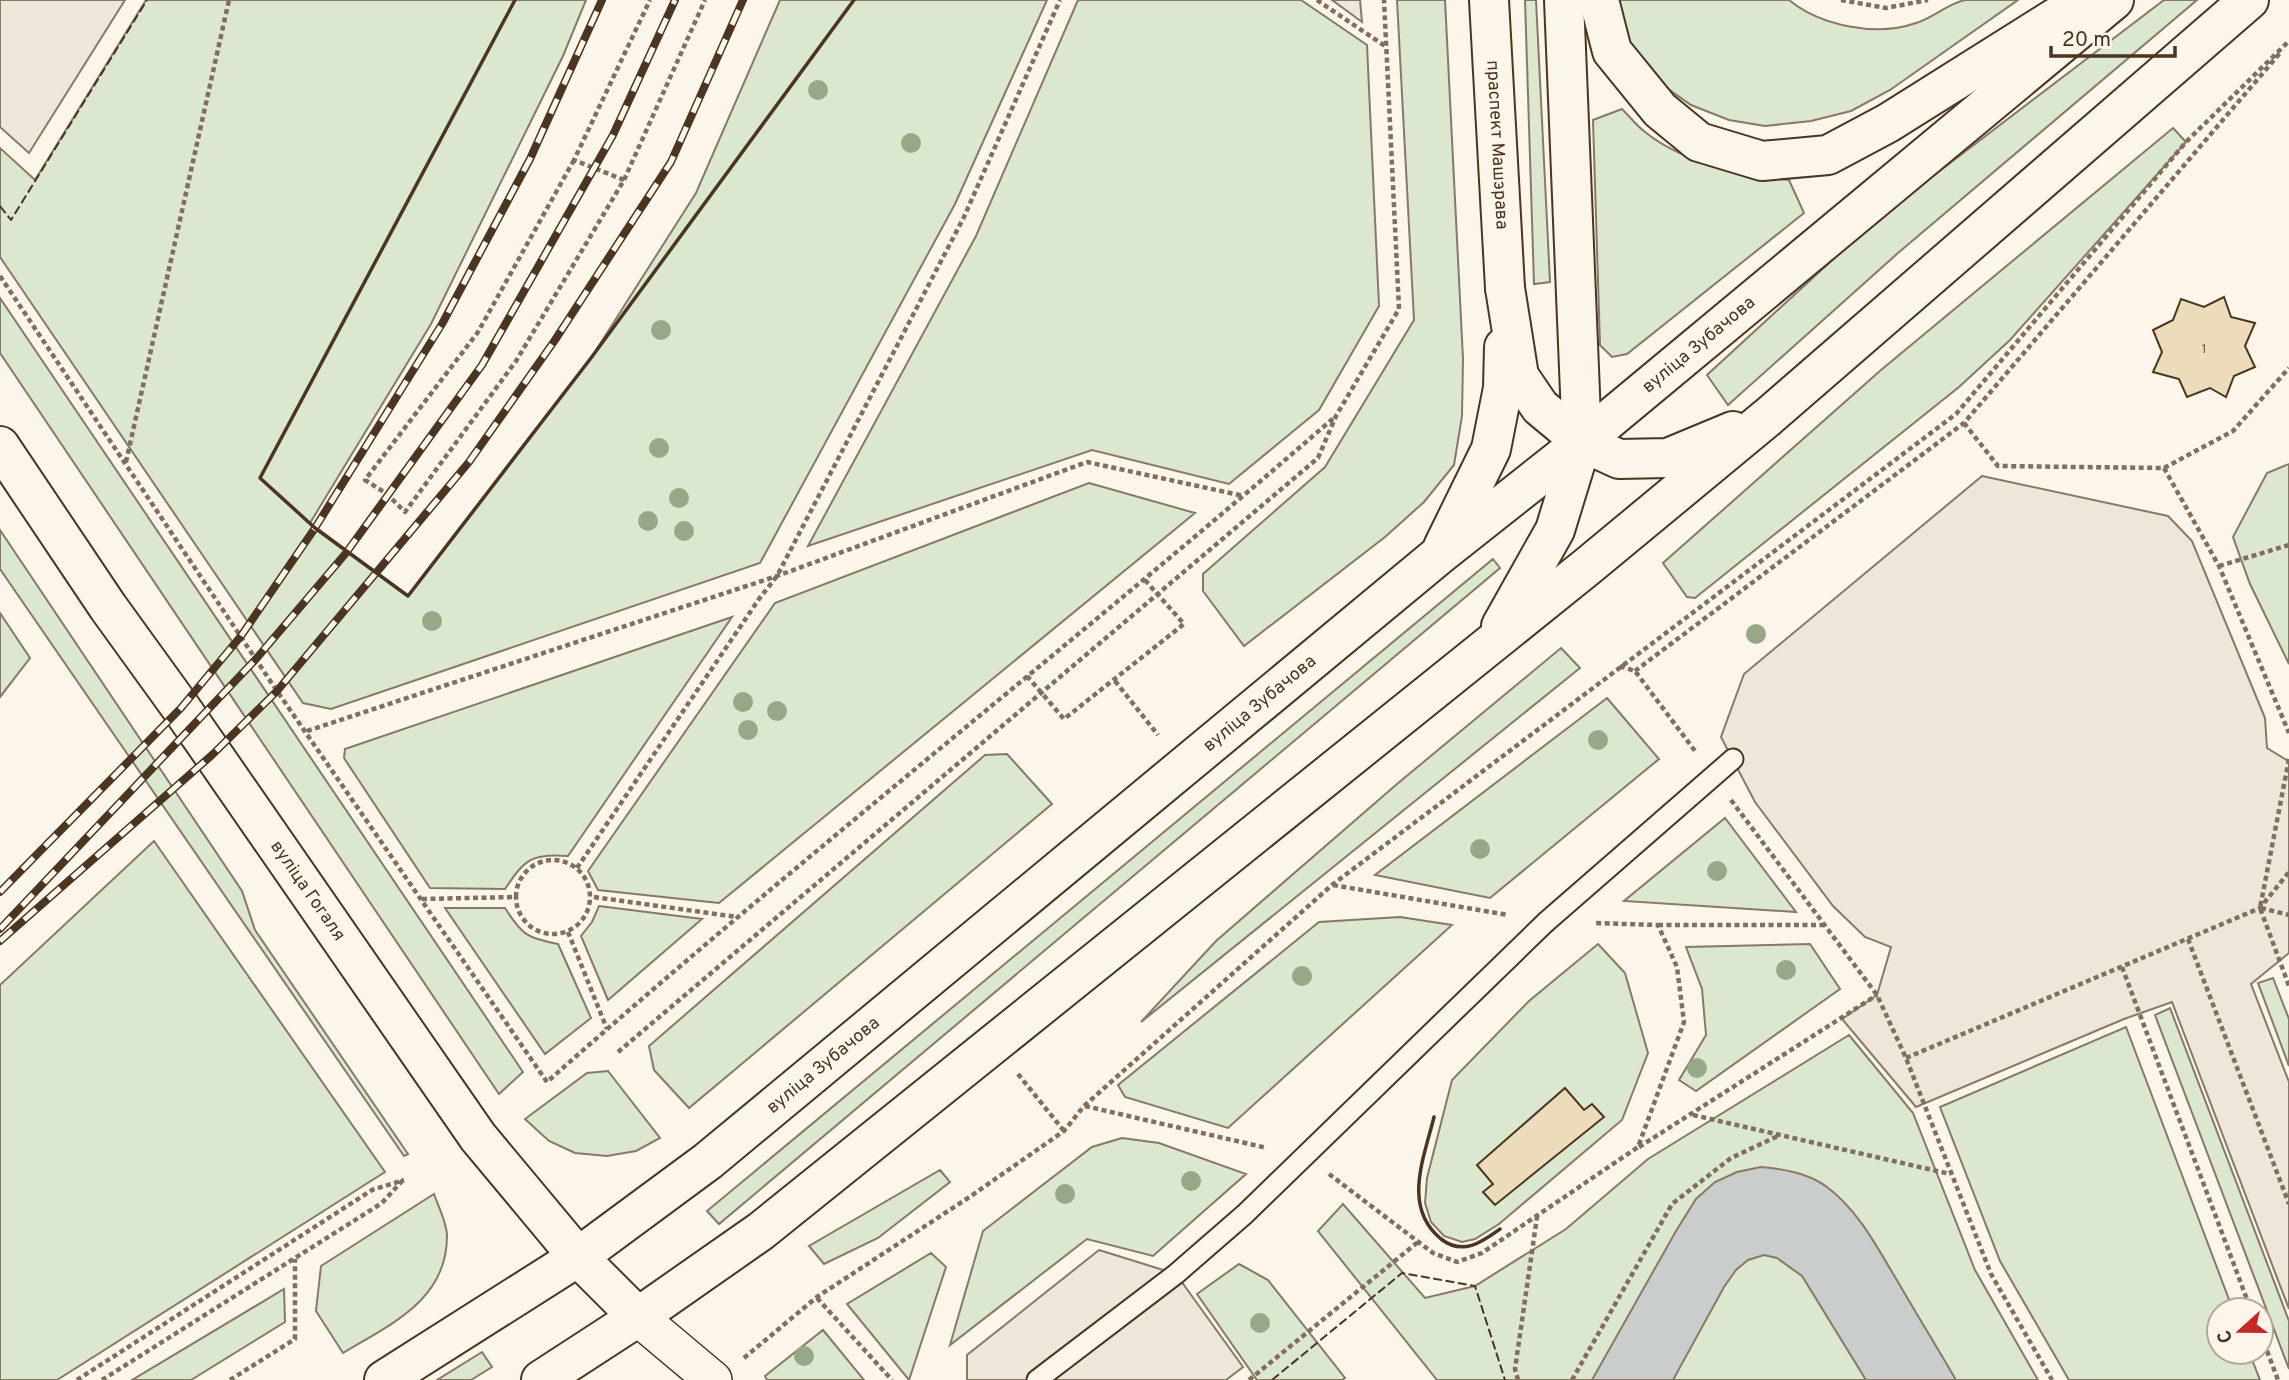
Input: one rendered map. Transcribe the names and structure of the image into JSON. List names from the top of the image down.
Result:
{
  "streets": {
    "main road": ["праспект Машэрава", "вуліца Зубачова", "вуліца Гогаля"]
  },
  "crossings": [
    ["вуліца Зубачова", "вуліца Гогаля"]
  ],
  "house_numbers": ["1"],
  "scale_bar": "20 m",
  "north": "left"
}
